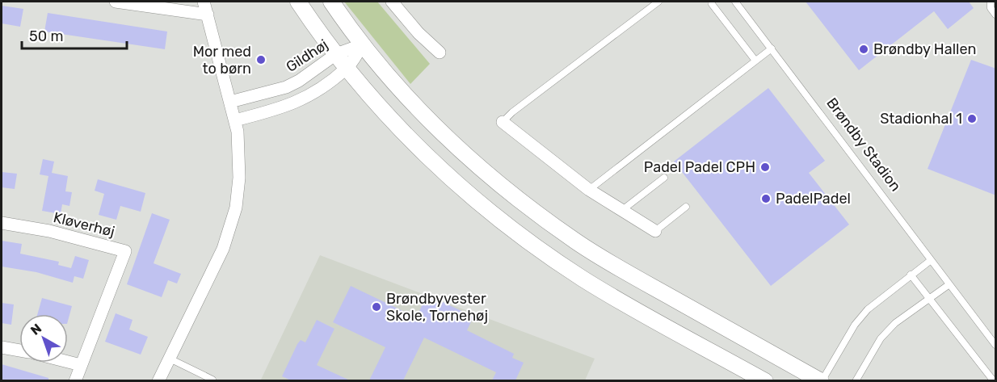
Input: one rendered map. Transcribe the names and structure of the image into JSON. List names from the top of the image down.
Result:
{
  "streets": {
    "street": ["Gildhøj", "Kløverhøj"],
    "lane": ["Brøndby Stadion"]
  },
  "places": [
    "Brøndby Hallen",
    "Mor med to børn",
    "Stadionhal 1",
    "Padel Padel CPH",
    "PadelPadel",
    "Brøndbyvester Skole, Tornehøj"
  ],
  "scale_bar": "50 m",
  "north": "top left"
}
